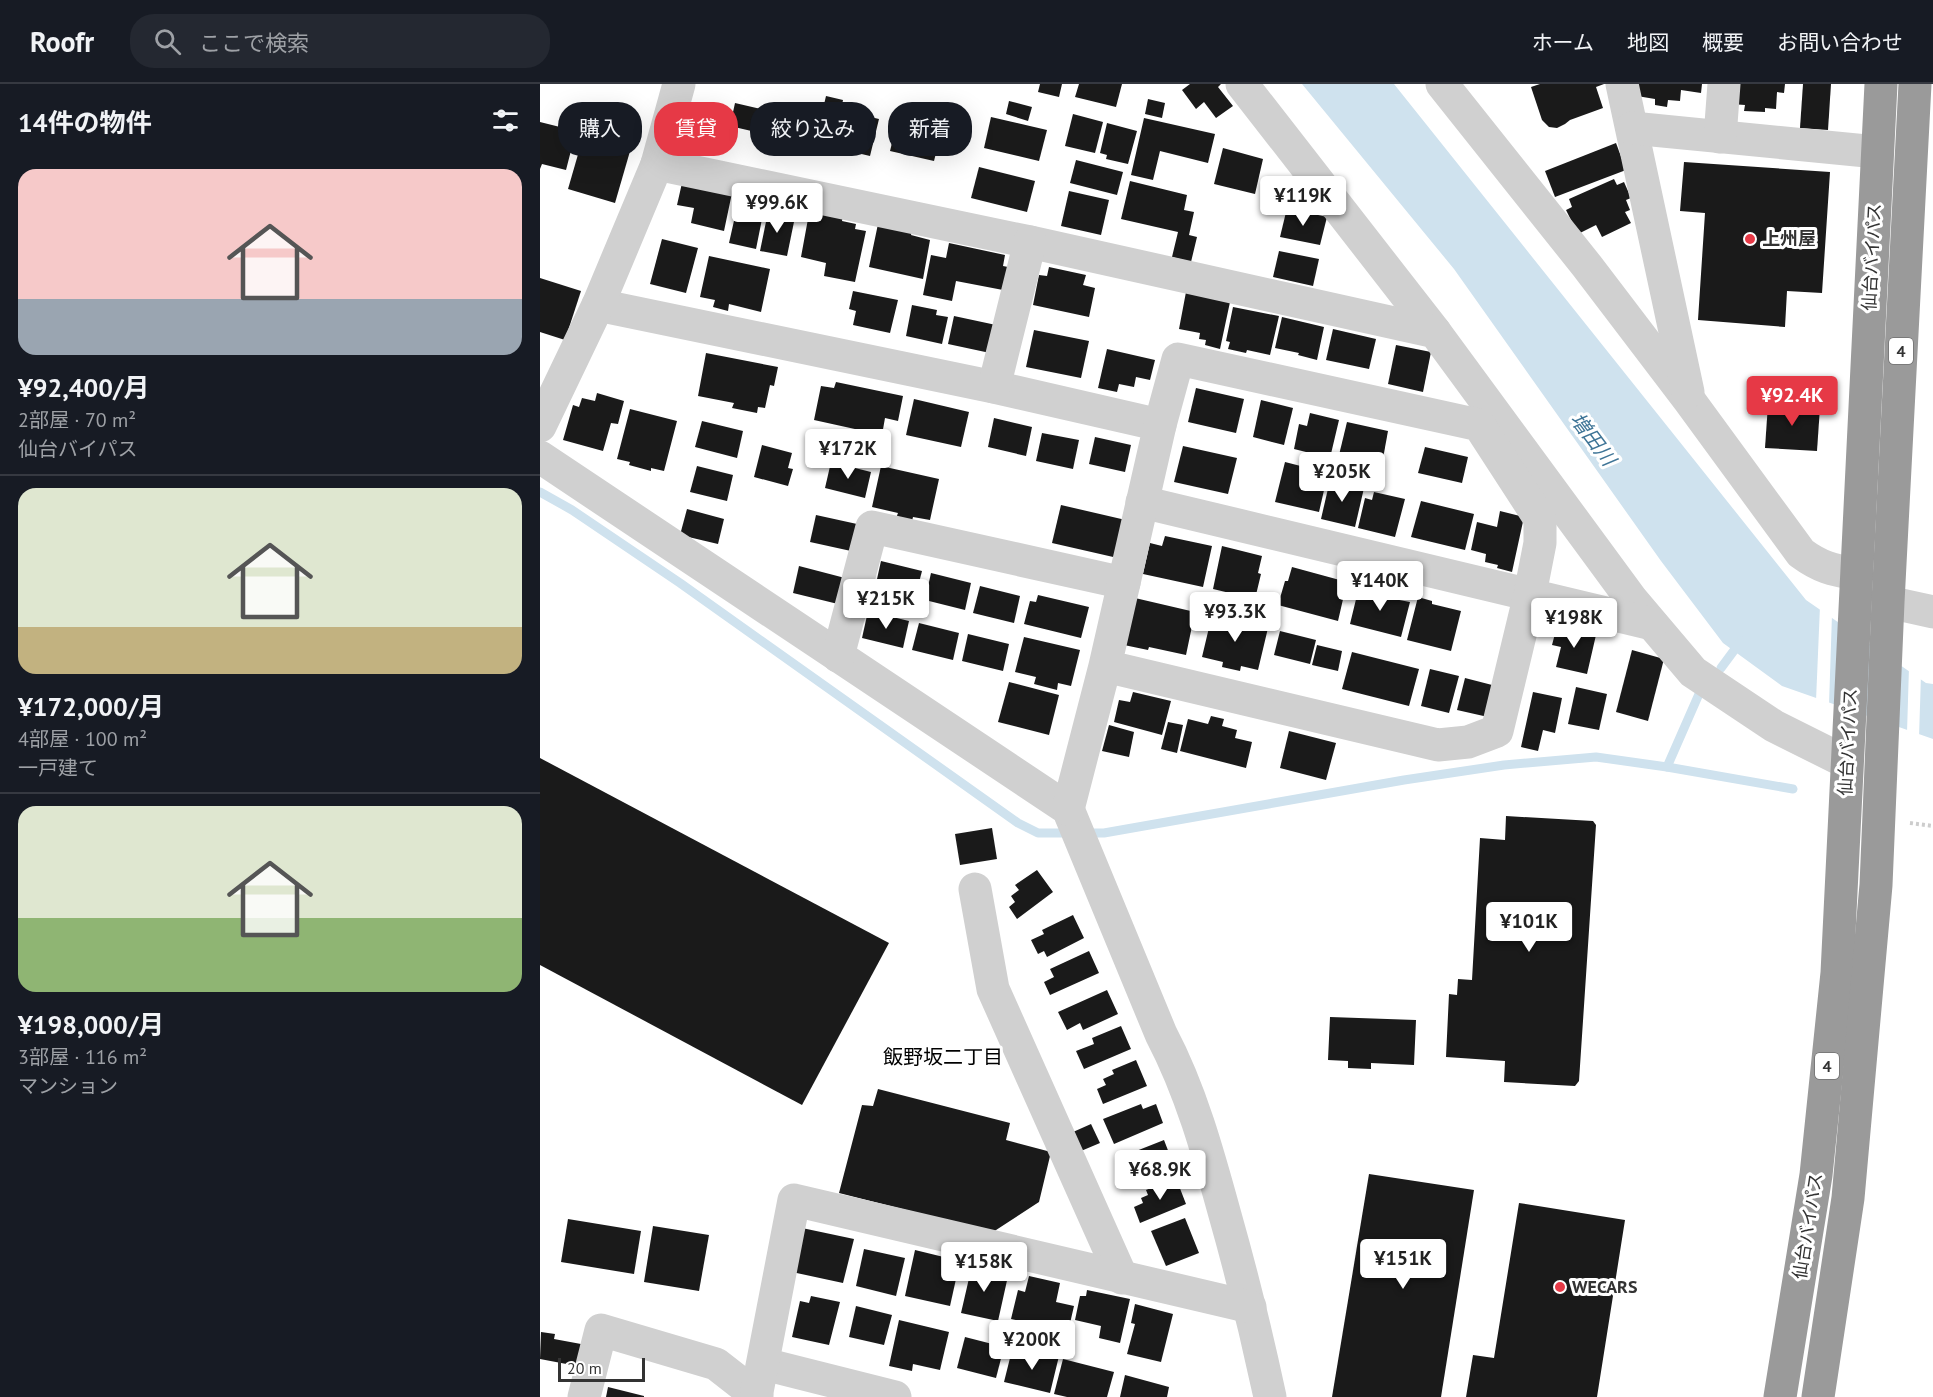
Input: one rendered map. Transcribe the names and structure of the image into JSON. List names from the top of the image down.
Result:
{
  "streets": {
    "highway": ["仙台バイパス", "4"]
  },
  "districts": ["飯野坂二丁目"],
  "water": ["増田川"],
  "places": ["上州屋", "WECARS"],
  "scale_bar": "20 m",
  "page": {
    "header": "Roofr",
    "search": "ここで検索",
    "nav": [
      "ホーム",
      "地図",
      "概要",
      "お問い合わせ"
    ],
    "heading": "14件の物件",
    "chip": [
      "購入",
      "賃貸",
      "絞り込み",
      "新着"
    ],
    "list": [
      {
        "name": "¥92,400/月",
        "note": "2部屋 · 70 m² · 仙台バイパス"
      },
      {
        "name": "¥172,000/月",
        "note": "4部屋 · 100 m² · 一戸建て"
      },
      {
        "name": "¥198,000/月",
        "note": "3部屋 · 116 m² · マンション"
      }
    ],
    "price": [
      "¥119K",
      "¥99.6K",
      "¥92.4K",
      "¥172K",
      "¥205K",
      "¥140K",
      "¥215K",
      "¥93.3K",
      "¥198K",
      "¥101K",
      "¥68.9K",
      "¥151K",
      "¥158K",
      "¥200K"
    ],
    "scale": "20 m"
  }
}
